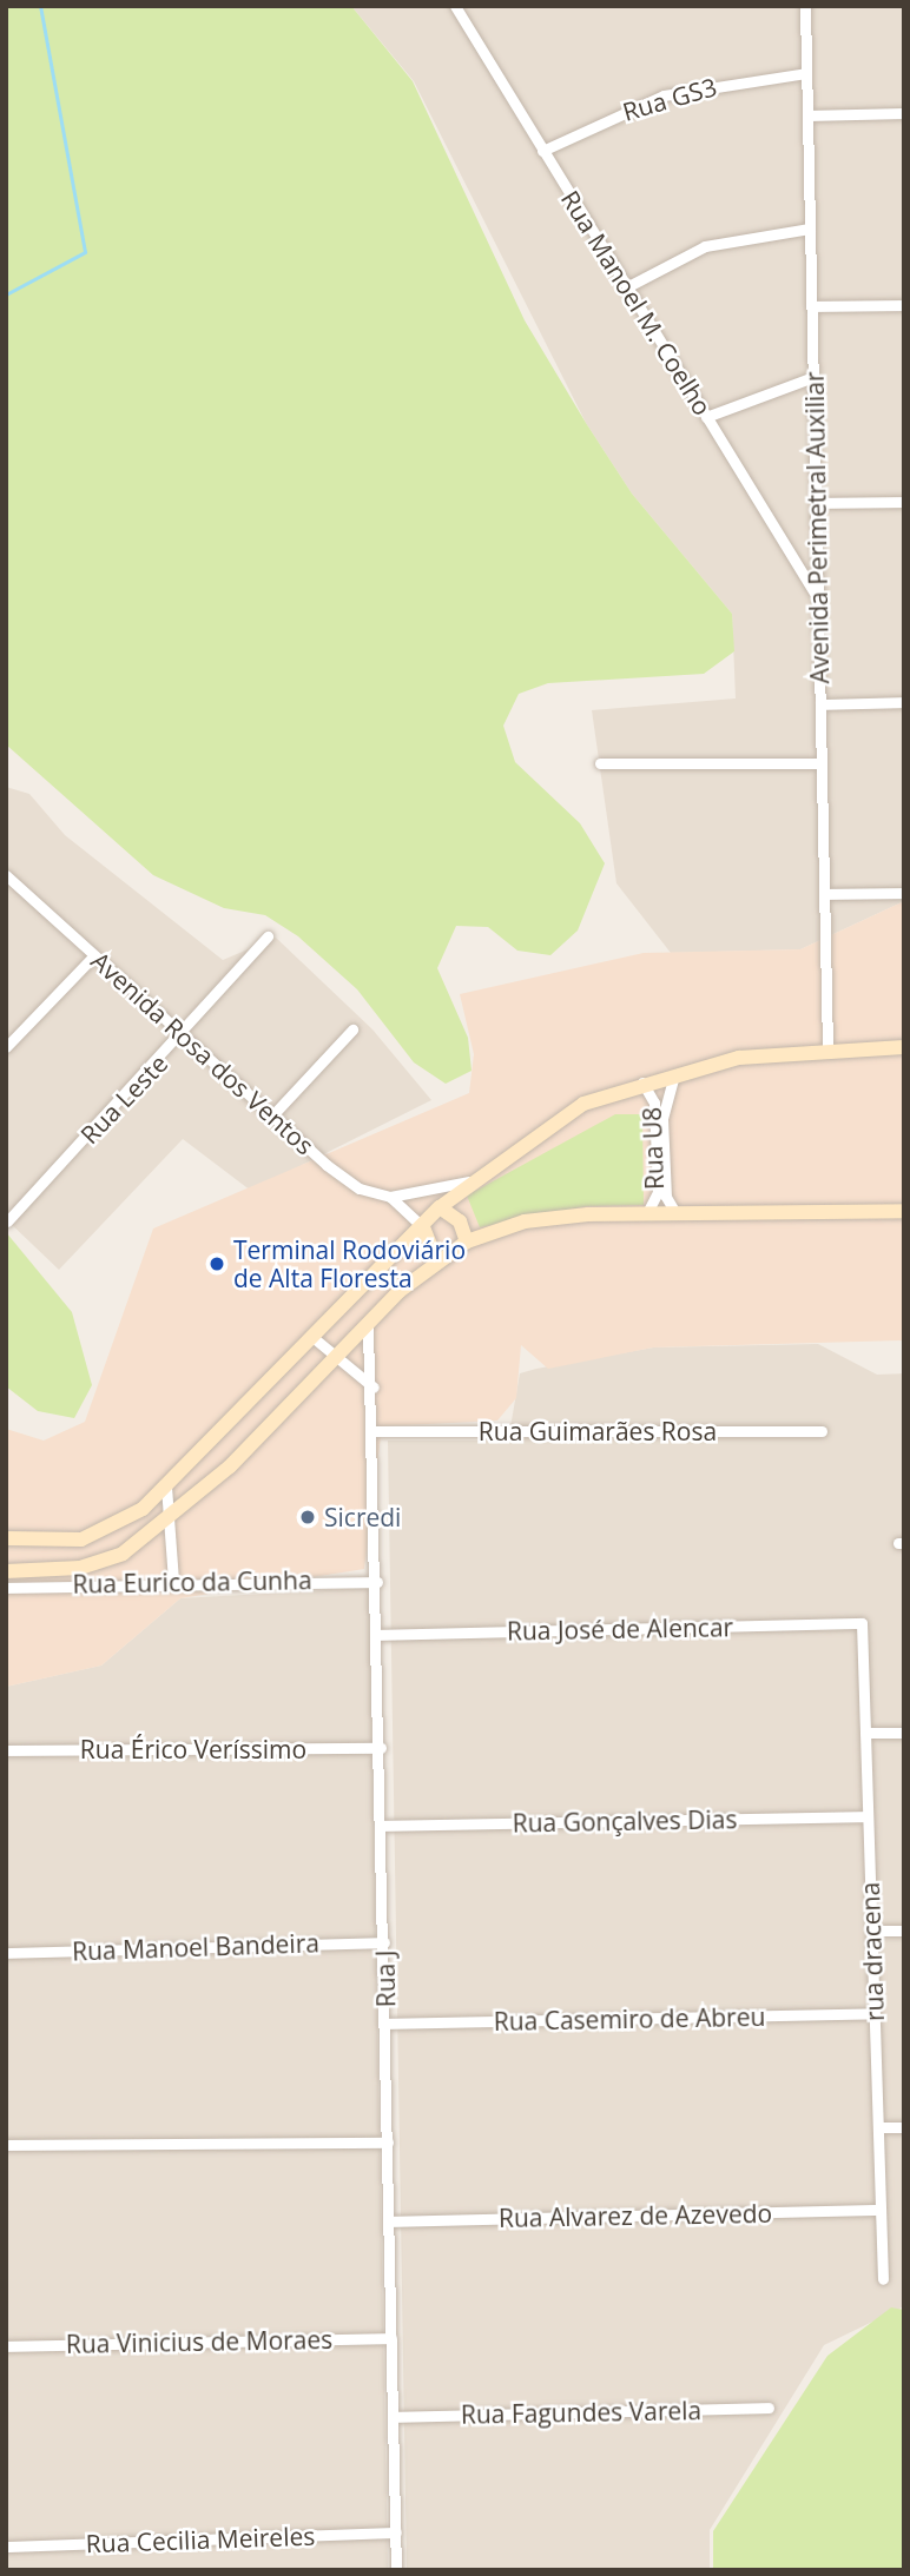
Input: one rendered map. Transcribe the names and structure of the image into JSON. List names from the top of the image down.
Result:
{
  "streets": {
    "street": [
      "Rua GS3",
      "Rua Manoel M. Coelho",
      "Avenida Perimetral Auxiliar",
      "Avenida Rosa dos Ventos",
      "Rua Leste",
      "Rua U8",
      "Rua Guimarães Rosa",
      "Rua Eurico da Cunha",
      "Rua José de Alencar",
      "Rua Érico Veríssimo",
      "Rua Gonçalves Dias",
      "Rua Manoel Bandeira",
      "rua dracena",
      "Rua J",
      "Rua Casemiro de Abreu",
      "Rua Alvarez de Azevedo",
      "Rua Vinicius de Moraes",
      "Rua Fagundes Varela",
      "Rua Cecilia Meireles"
    ]
  },
  "crossings": [
    ["Rua GS3", "Rua Manoel M. Coelho"],
    ["Rua GS3", "Avenida Perimetral Auxiliar"],
    ["Rua Manoel M. Coelho", "Avenida Perimetral Auxiliar"],
    ["Avenida Rosa dos Ventos", "Rua Leste"],
    ["Rua Guimarães Rosa", "Rua J"],
    ["Rua Eurico da Cunha", "Rua J"],
    ["Rua José de Alencar", "rua dracena"],
    ["Rua José de Alencar", "Rua J"],
    ["Rua Érico Veríssimo", "Rua J"],
    ["Rua Gonçalves Dias", "rua dracena"],
    ["Rua Gonçalves Dias", "Rua J"],
    ["Rua Manoel Bandeira", "Rua J"],
    ["rua dracena", "Rua Casemiro de Abreu"],
    ["rua dracena", "Rua Alvarez de Azevedo"],
    ["Rua J", "Rua Casemiro de Abreu"],
    ["Rua J", "Rua Alvarez de Azevedo"],
    ["Rua J", "Rua Vinicius de Moraes"],
    ["Rua J", "Rua Fagundes Varela"],
    ["Rua J", "Rua Cecilia Meireles"]
  ],
  "places": ["Terminal Rodoviário de Alta Floresta", "Sicredi"]
}
